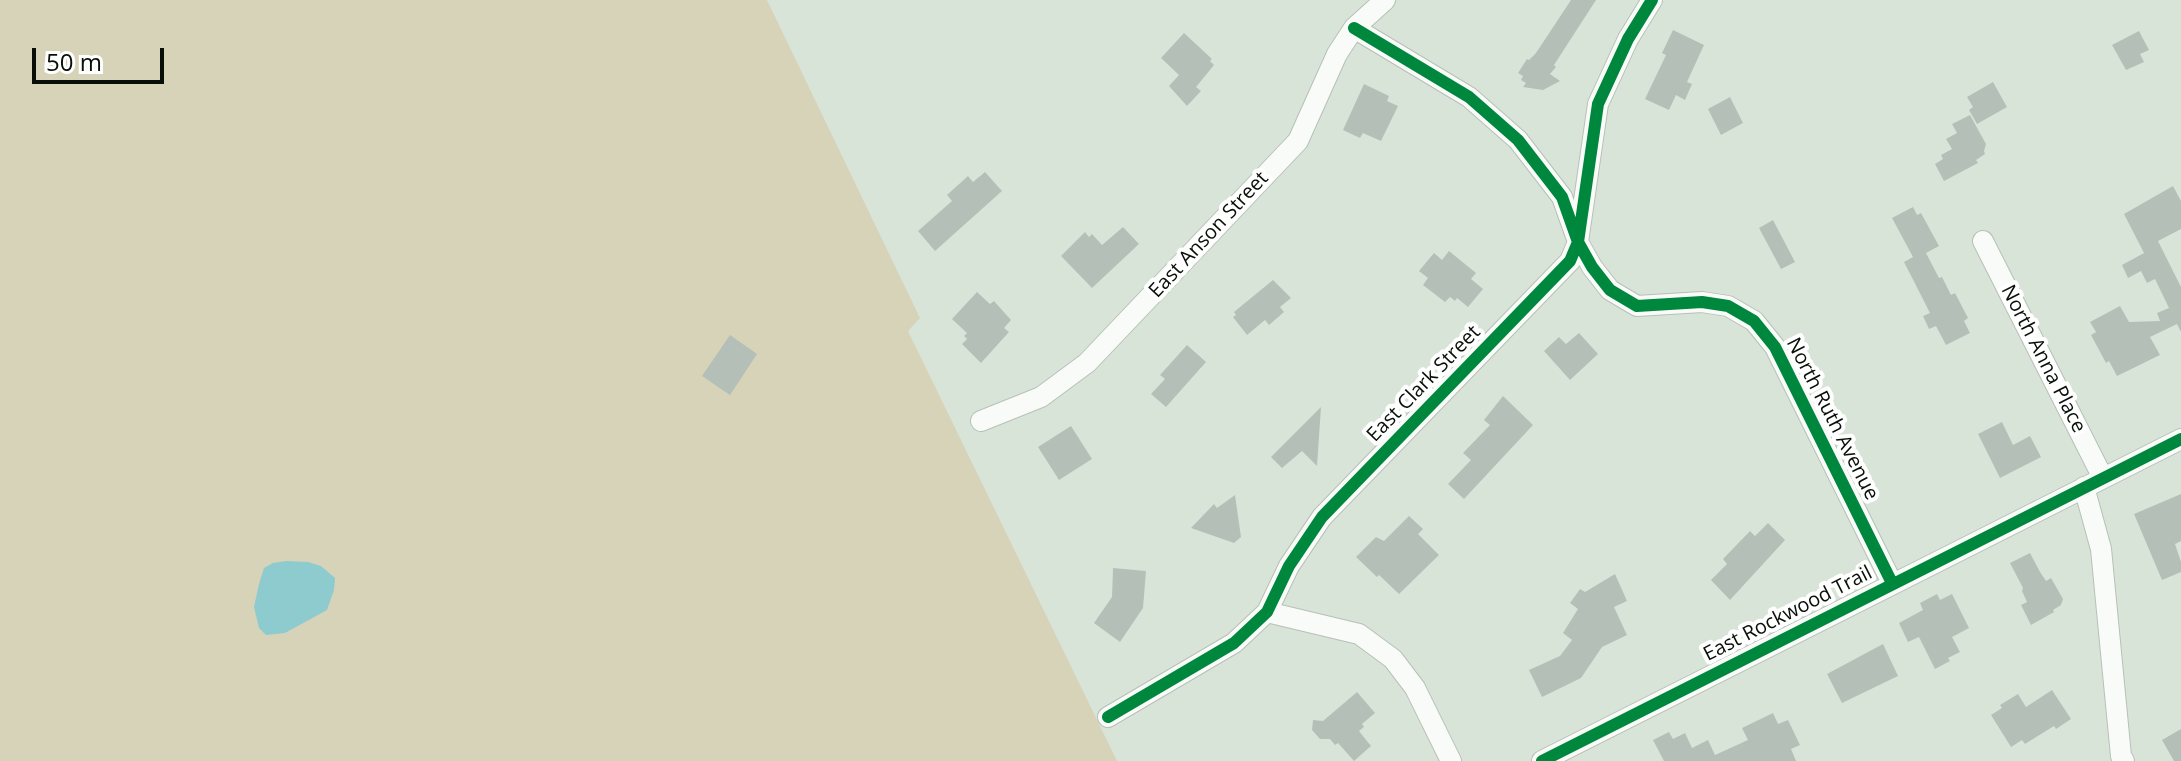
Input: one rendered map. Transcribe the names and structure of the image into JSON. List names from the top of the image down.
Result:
{
  "streets": {
    "street": [
      "East Anson Street",
      "North Anna Place",
      "East Clark Street",
      "North Ruth Avenue",
      "East Rockwood Trail"
    ]
  },
  "crossings": [
    ["East Anson Street", "North Ruth Avenue"],
    ["North Anna Place", "East Rockwood Trail"],
    ["East Clark Street", "North Ruth Avenue"],
    ["North Ruth Avenue", "East Rockwood Trail"]
  ],
  "scale_bar": "50 m"
}
